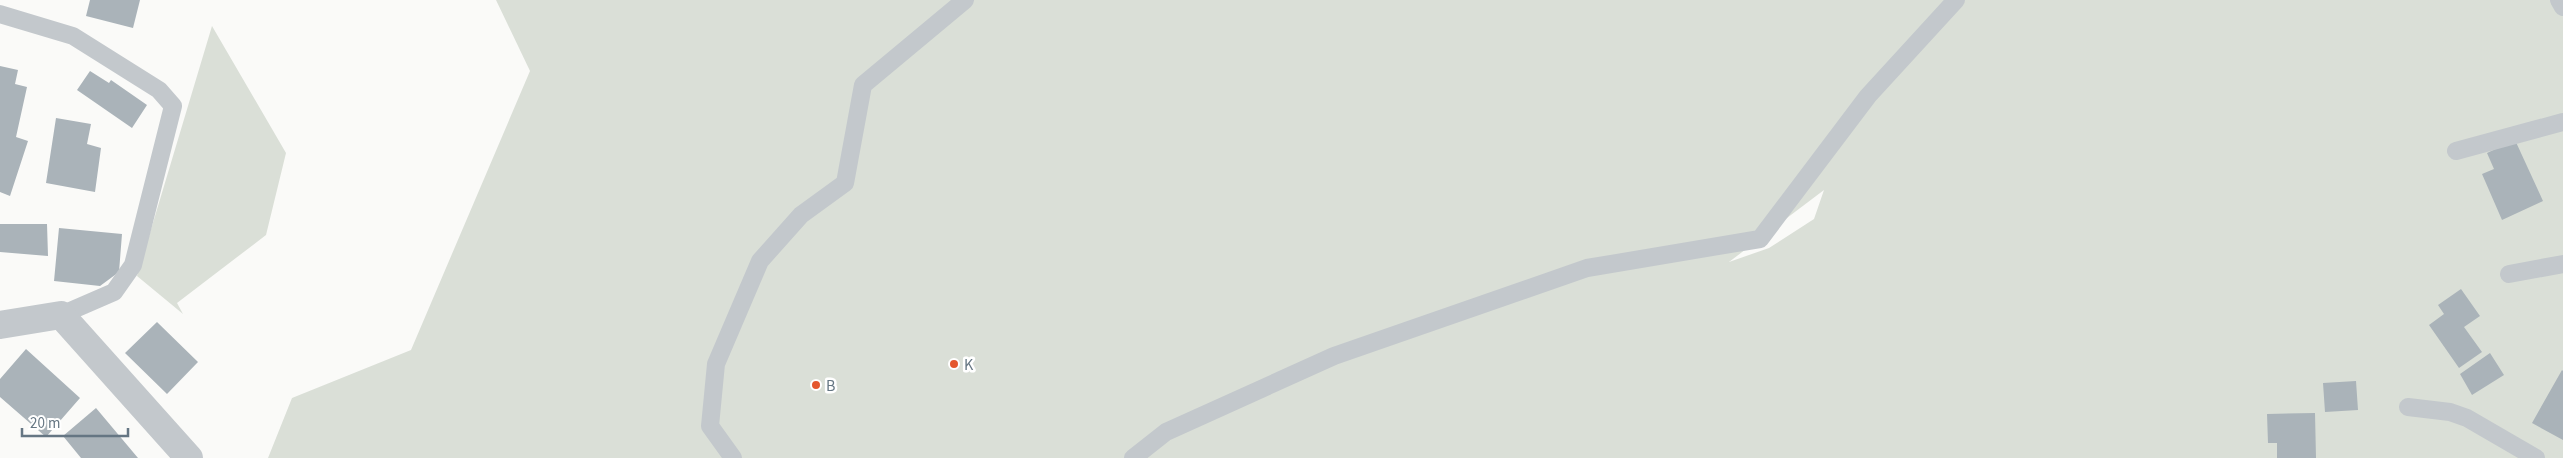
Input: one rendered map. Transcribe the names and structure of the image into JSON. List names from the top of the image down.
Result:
{
  "places": ["K", "B"],
  "scale_bar": "20 m"
}
